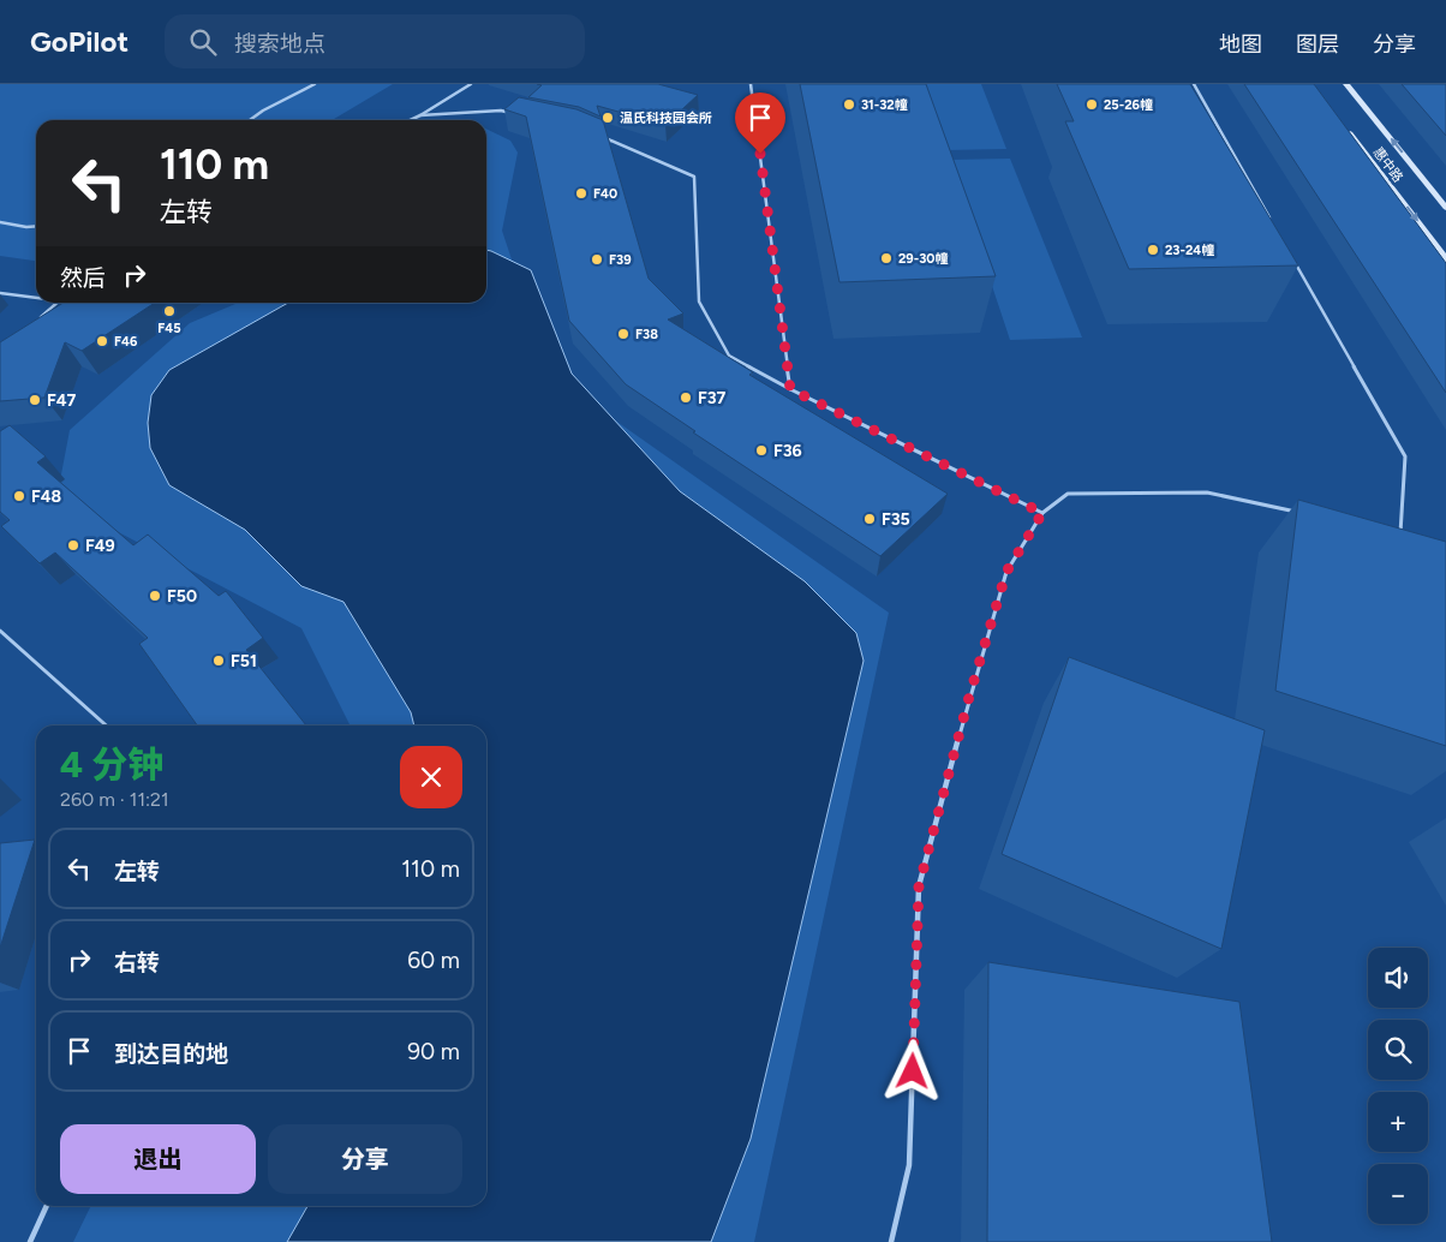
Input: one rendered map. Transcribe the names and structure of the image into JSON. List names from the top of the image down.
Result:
{
  "streets": {
    "street": ["惠中路"]
  },
  "places": [
    "31-32幢",
    "25-26幢",
    "温氏科技园会所",
    "F40",
    "23-24幢",
    "29-30幢",
    "F39",
    "F45",
    "F38",
    "F46",
    "F37",
    "F47",
    "F36",
    "F48",
    "F35",
    "F49",
    "F50",
    "F51"
  ],
  "page": {
    "header": "GoPilot",
    "search": "搜索地点",
    "nav": ["地图", "图层", "分享"],
    "turn": ["110 m", "左转"],
    "then": "然后",
    "heading": ["4 分钟", "260 m · 11:21"],
    "list": [
      {
        "name": "左转",
        "value": "110 m"
      },
      {
        "name": "右转",
        "value": "60 m"
      },
      {
        "name": "到达目的地",
        "value": "90 m"
      }
    ],
    "map_buttons": ["+", "−"],
    "buttons": ["退出", "分享"]
  }
}
